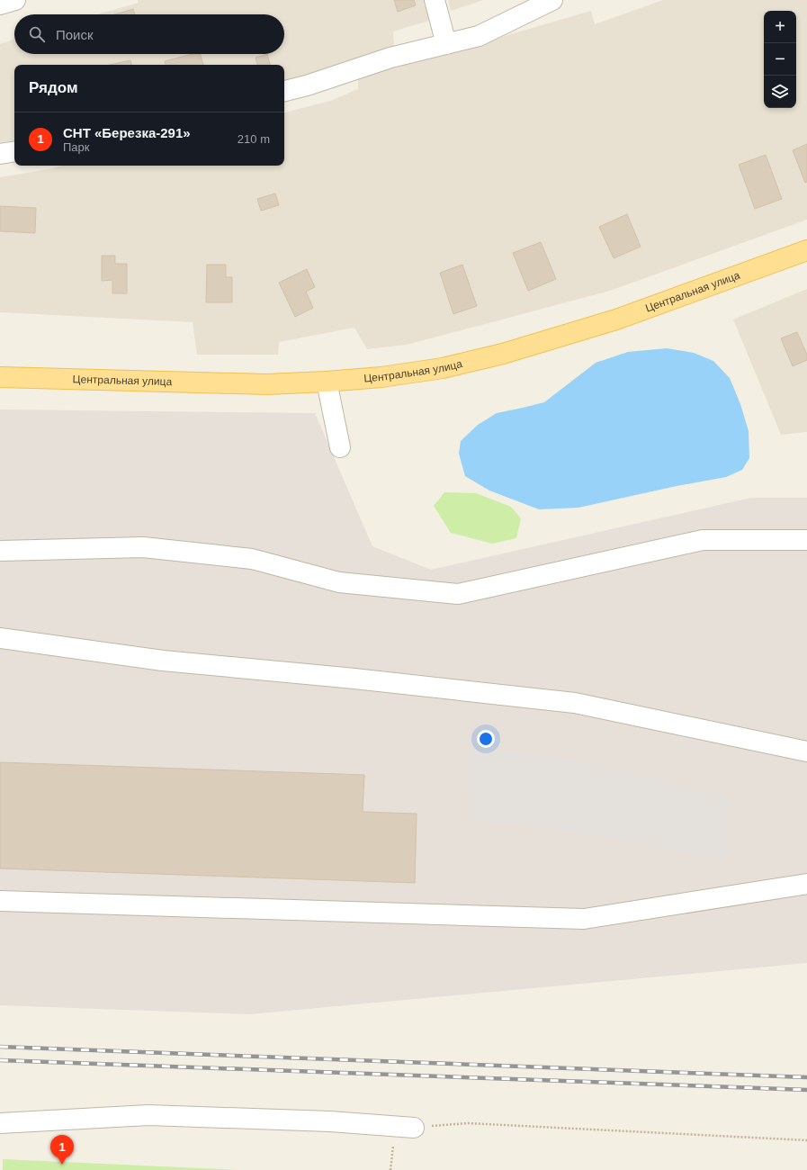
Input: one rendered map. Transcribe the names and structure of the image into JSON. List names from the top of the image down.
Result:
{
  "streets": {
    "main road": ["Центральная улица"]
  },
  "page": {
    "map_buttons": ["+", "−"],
    "search": "Поиск",
    "heading": "Рядом",
    "list": [
      {
        "mark": "1",
        "name": "СНТ «Березка-291»",
        "note": "Парк",
        "value": "210 m"
      }
    ],
    "pins": "1"
  }
}
